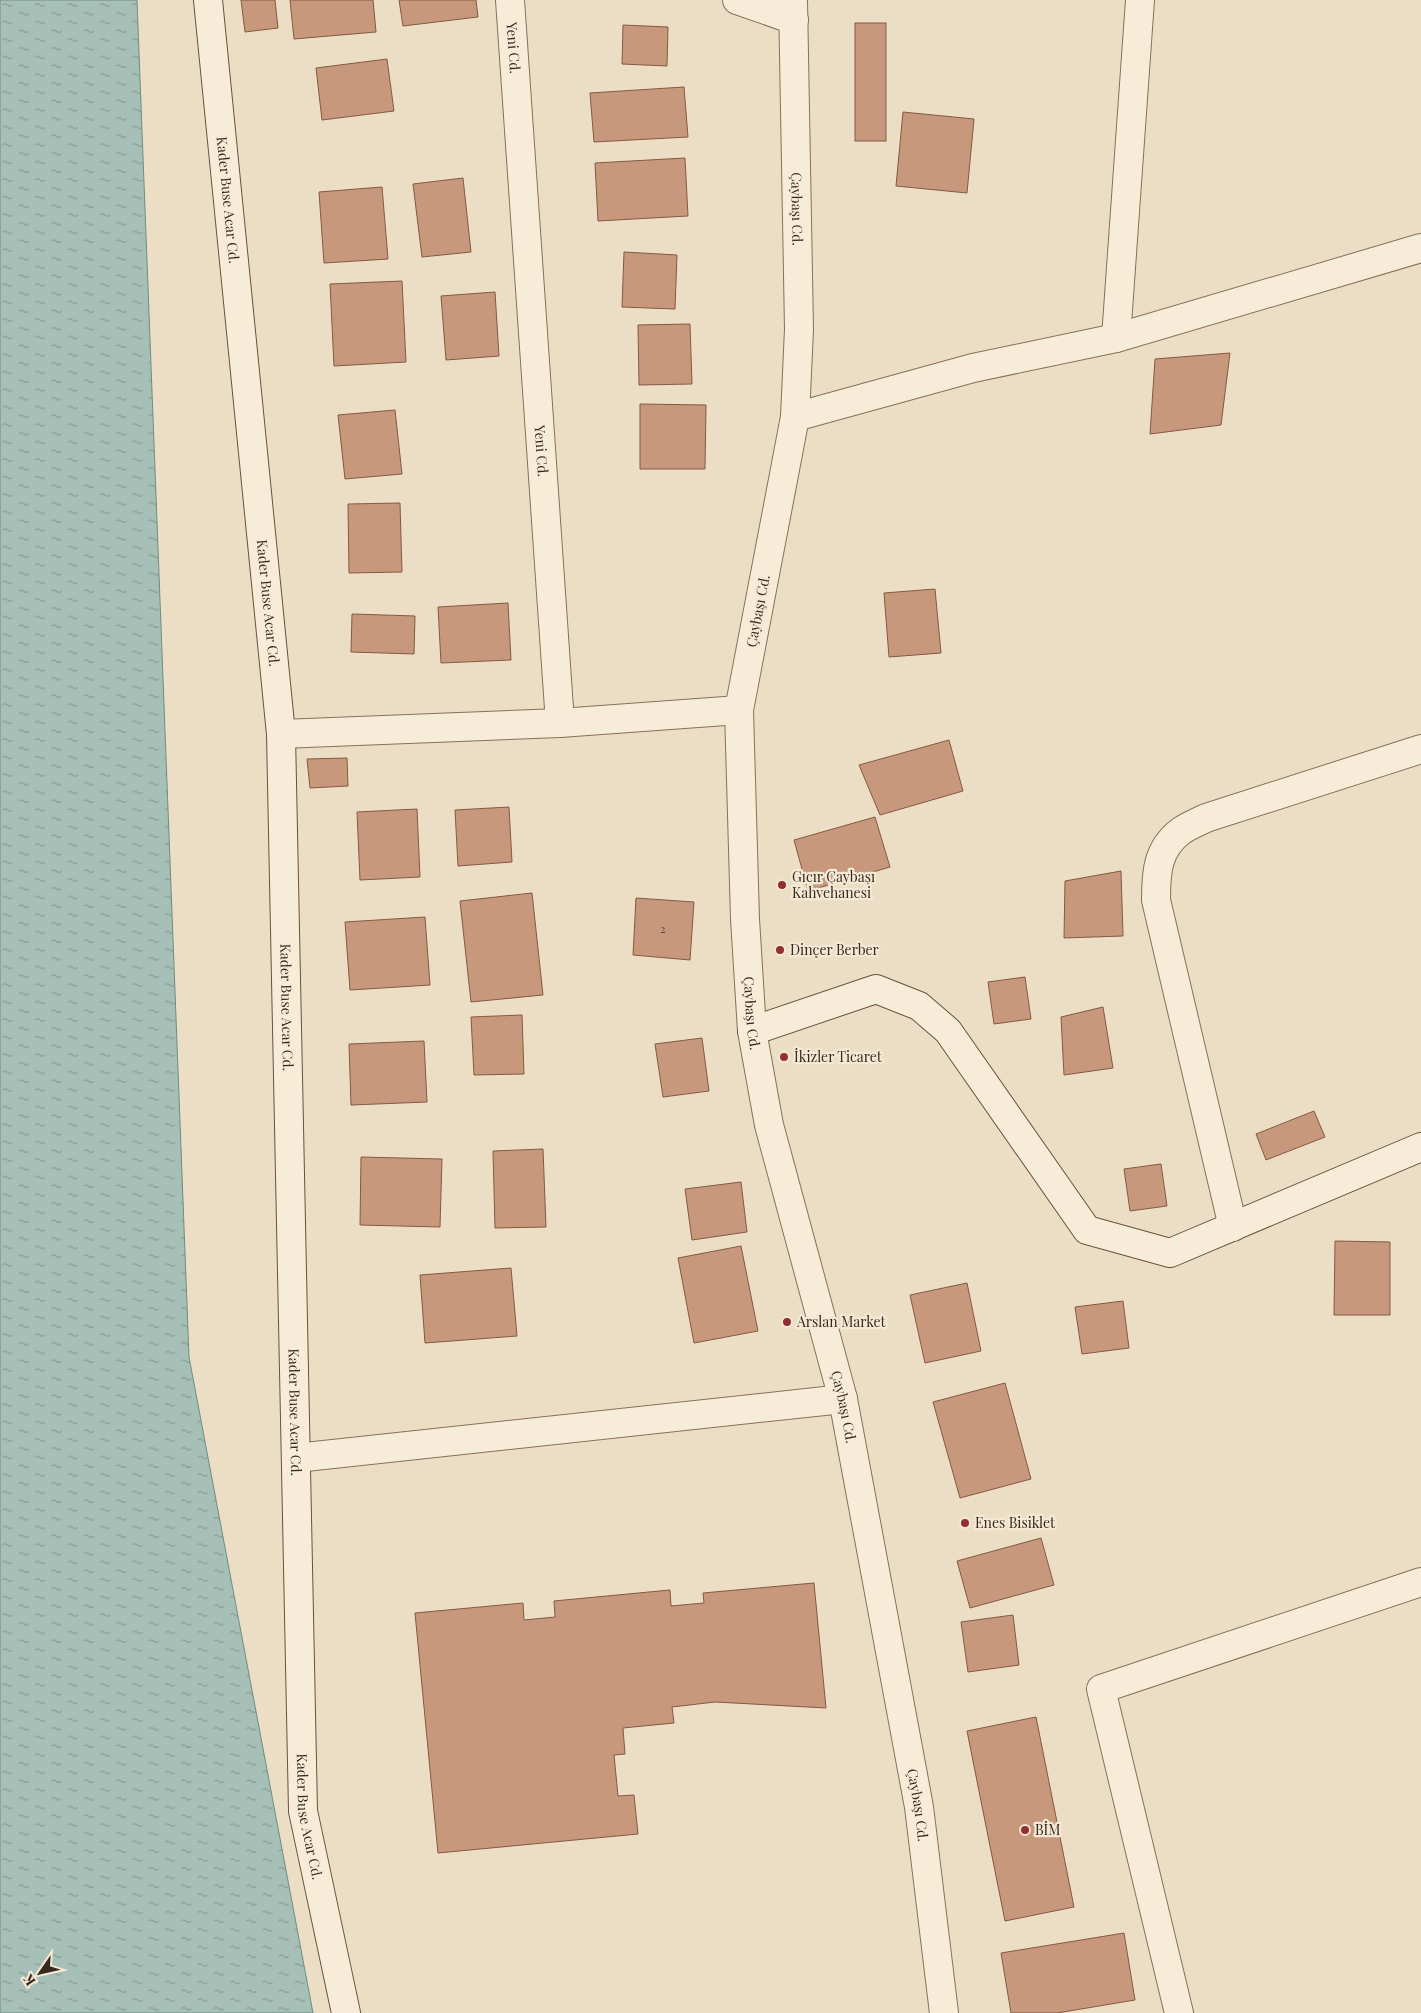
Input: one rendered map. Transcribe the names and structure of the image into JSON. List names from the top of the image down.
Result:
{
  "streets": {
    "street": ["Yeni Cd.", "Kader Buse Acar Cd.", "Çaybaşı Cd."]
  },
  "places": [
    "Gıcır Çaybaşı Kahvehanesi",
    "Dinçer Berber",
    "İkizler Ticaret",
    "Arslan Market",
    "Enes Bisiklet",
    "BİM"
  ],
  "house_numbers": ["2"],
  "north": "bottom left"
}
